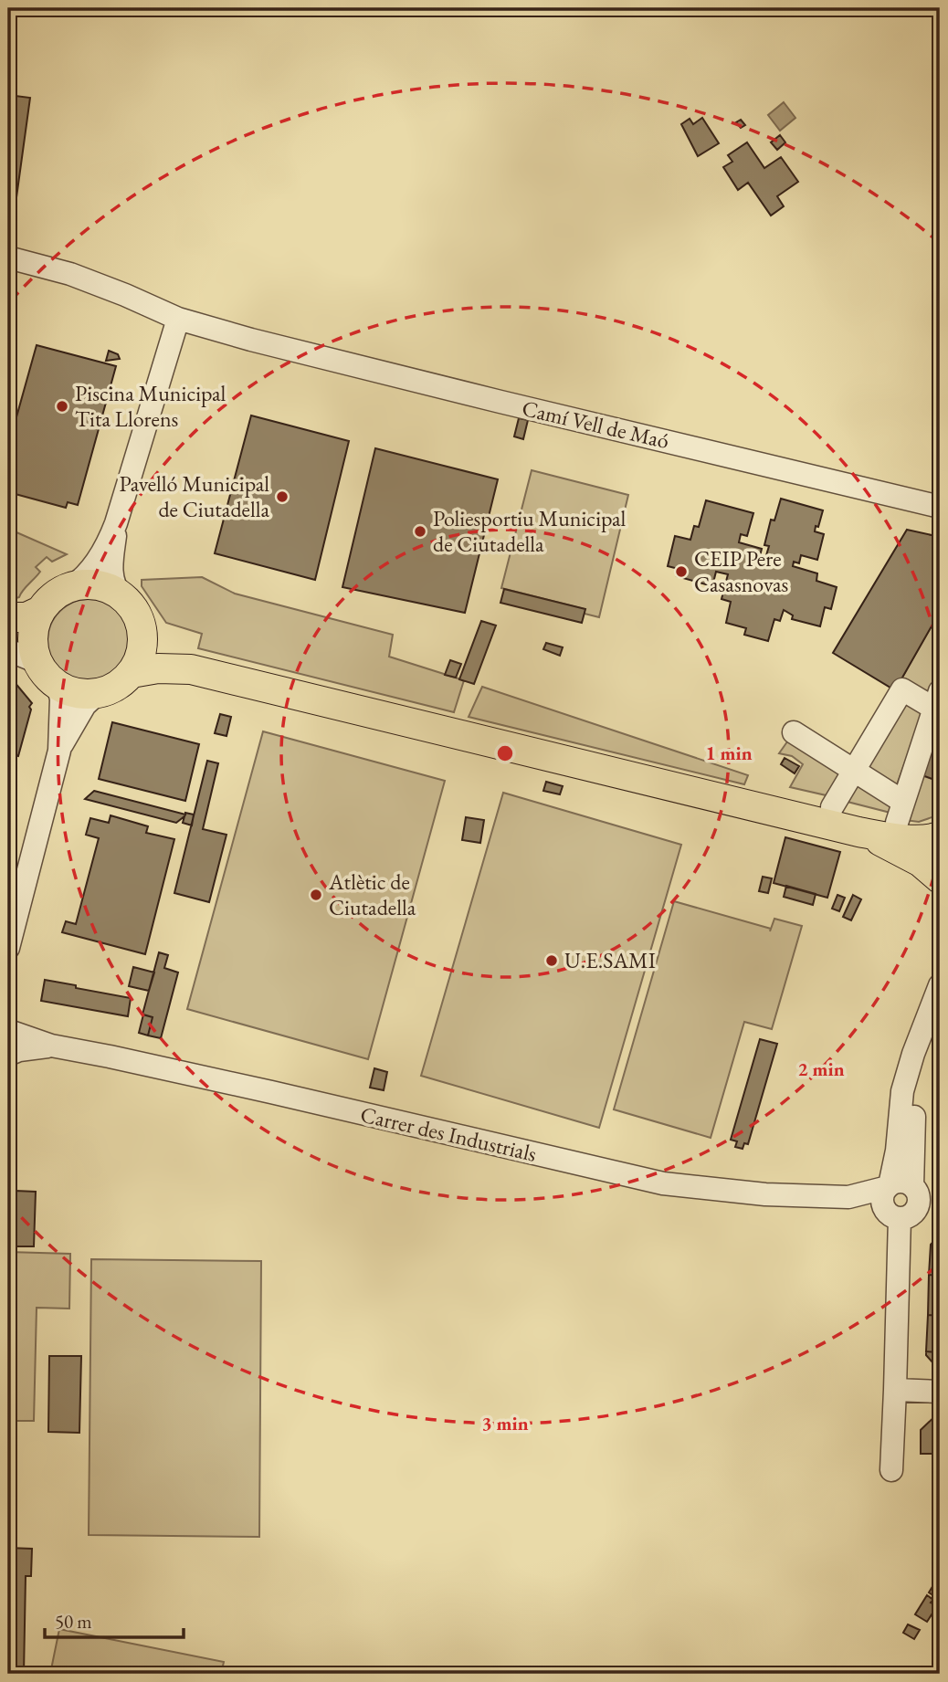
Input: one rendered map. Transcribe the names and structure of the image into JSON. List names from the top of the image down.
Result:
{
  "streets": {
    "street": ["Camí Vell de Maó", "Carrer des Industrials"]
  },
  "places": [
    "Piscina Municipal Tita Llorens",
    "Pavelló Municipal de Ciutadella",
    "Poliesportiu Municipal de Ciutadella",
    "CEIP Pere Casasnovas",
    "Atlètic de Ciutadella",
    "U.E.SAMI"
  ],
  "scale_bar": "50 m",
  "rings": ["1 min", "2 min", "3 min"]
}
